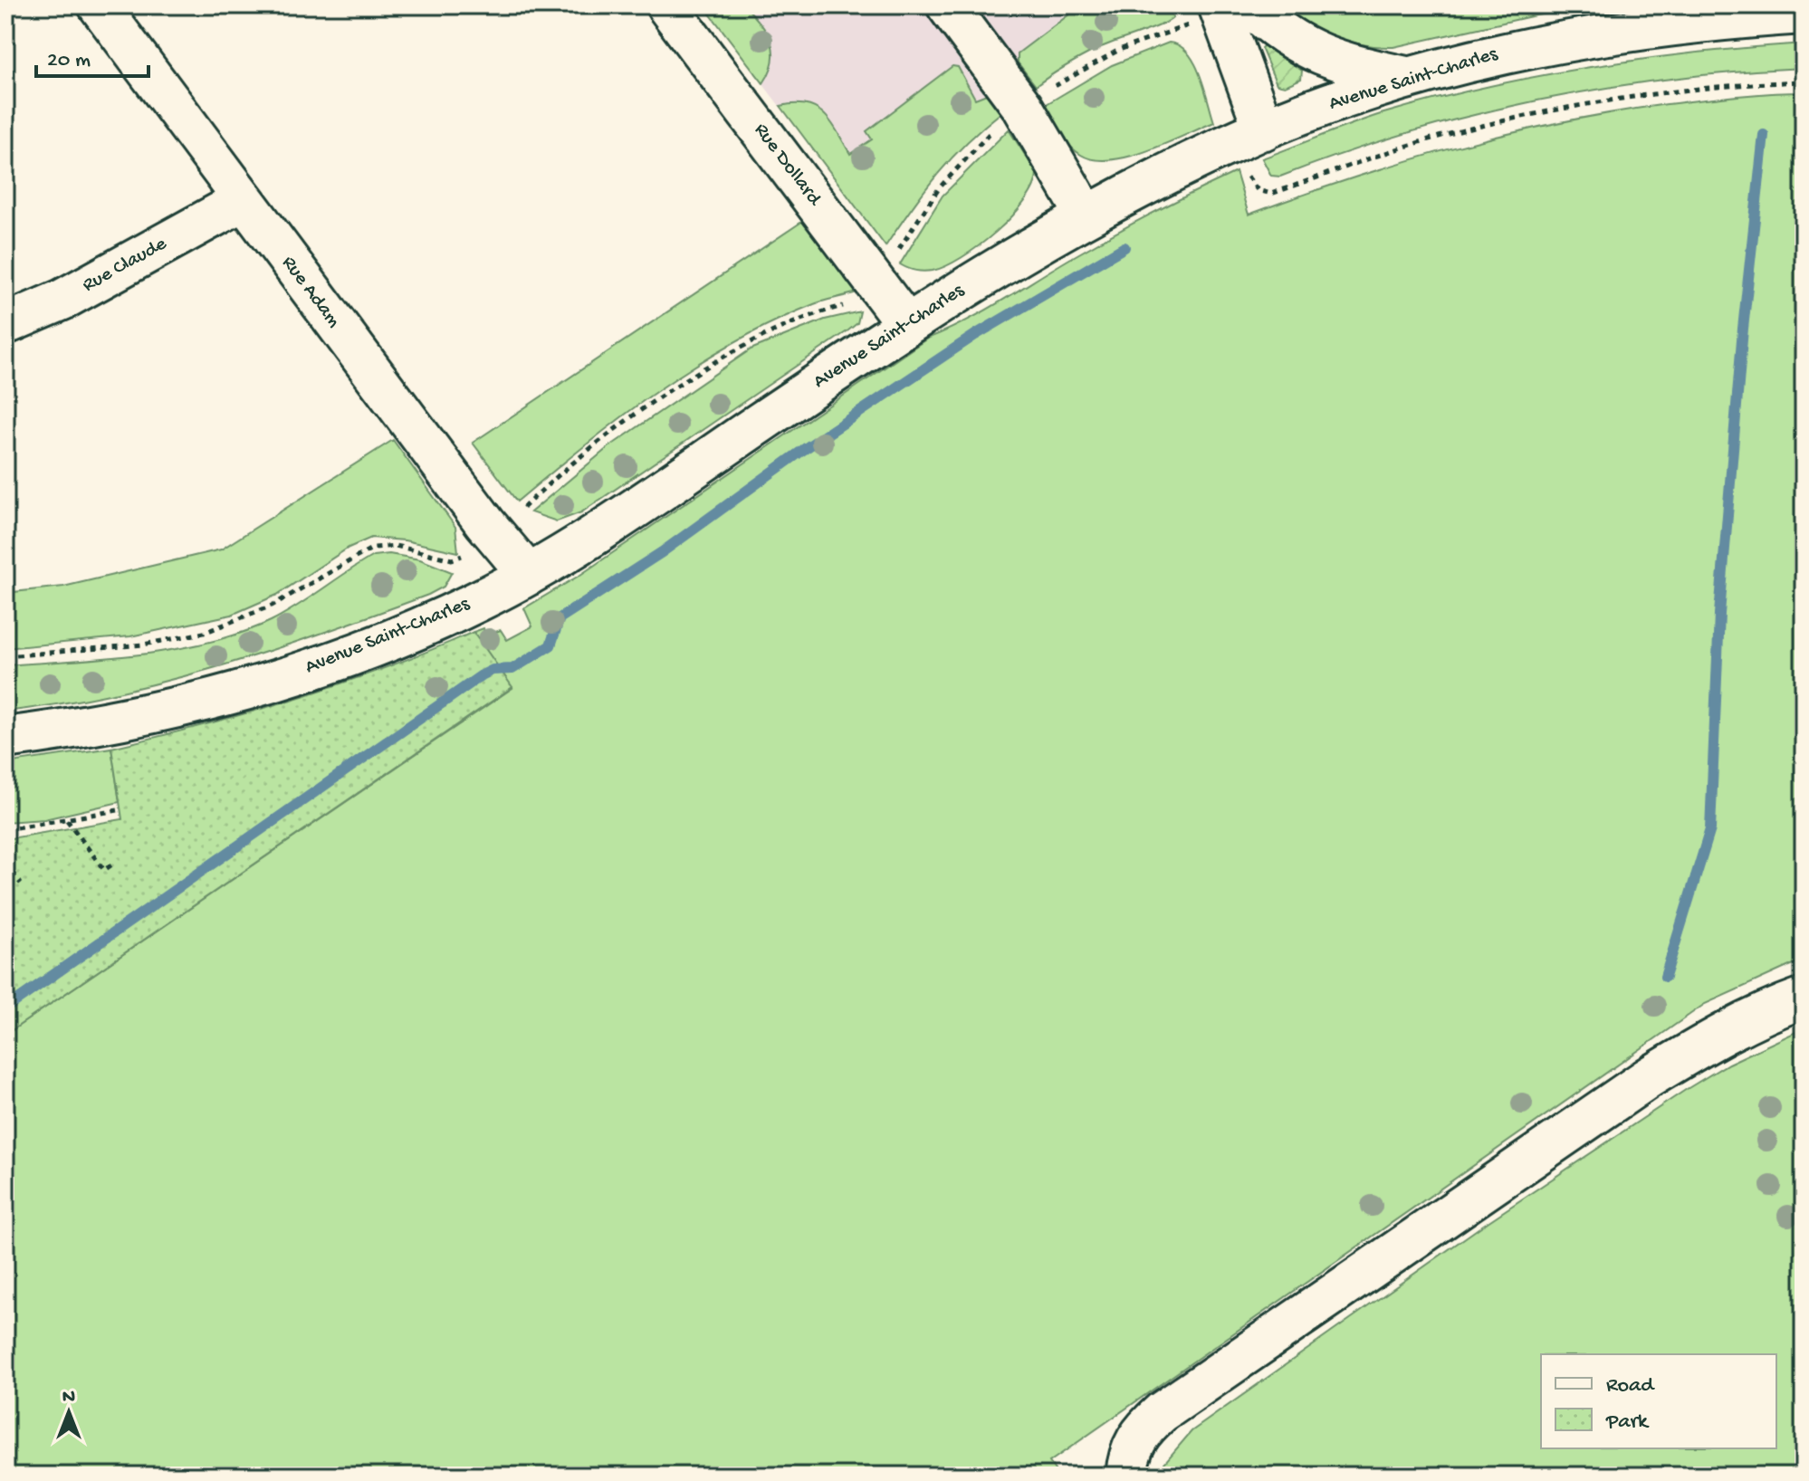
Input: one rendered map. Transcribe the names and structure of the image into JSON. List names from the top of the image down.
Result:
{
  "streets": {
    "street": [
      "Avenue Saint-Charles",
      "Rue Dollard",
      "Rue Claude",
      "Rue Adam"
    ]
  },
  "crossings": [
    ["Avenue Saint-Charles", "Rue Dollard"],
    ["Avenue Saint-Charles", "Rue Adam"],
    ["Rue Claude", "Rue Adam"]
  ],
  "legend": ["Road", "Park"],
  "scale_bar": "20 m",
  "north": "top"
}
